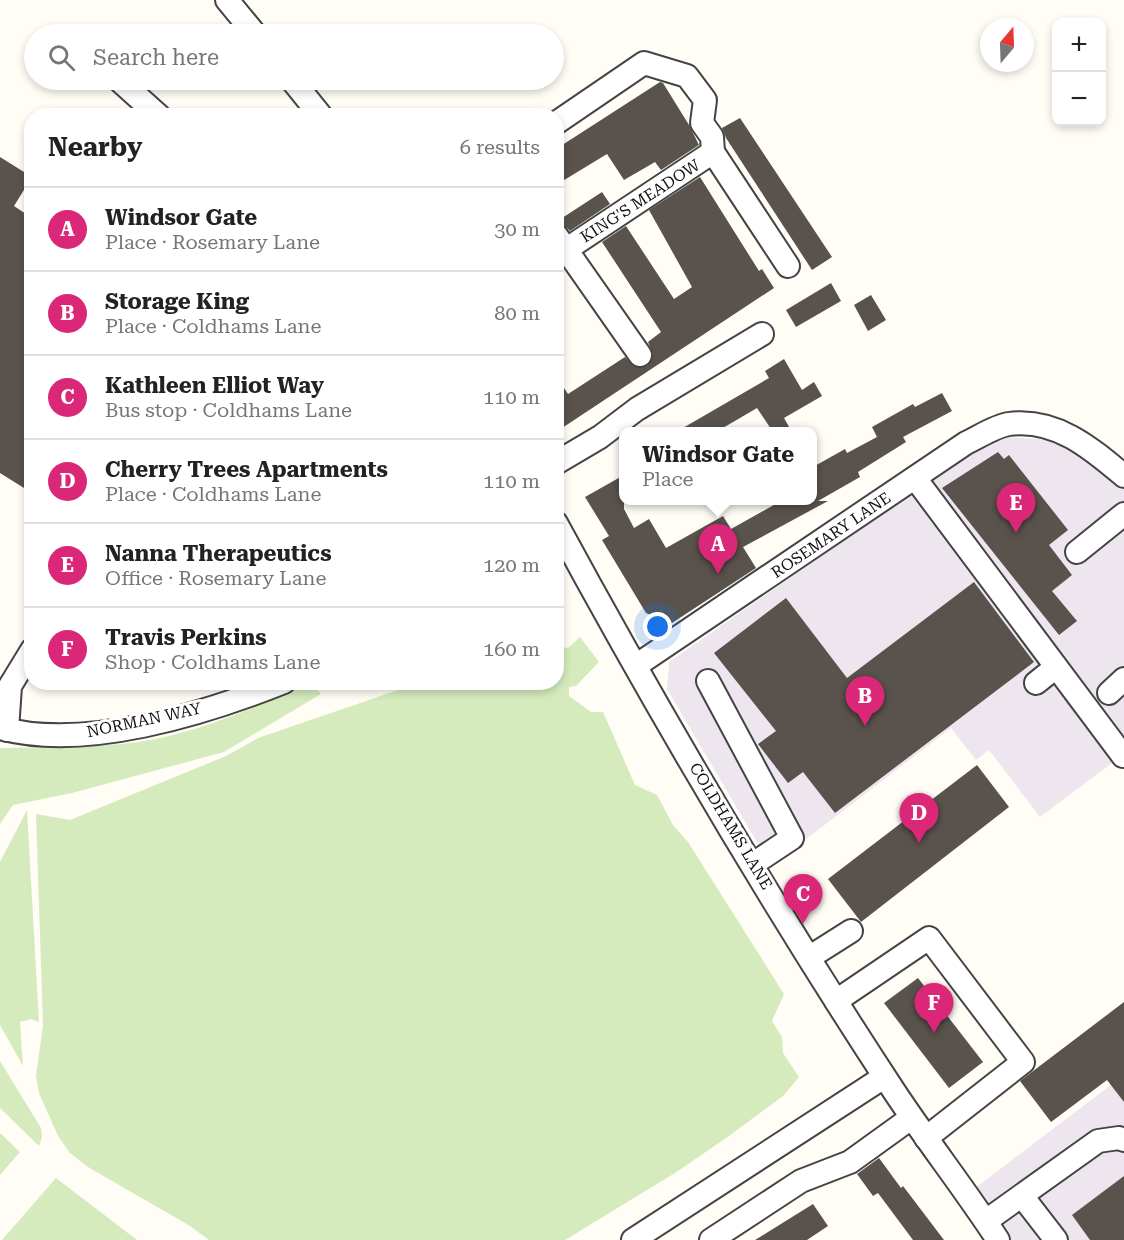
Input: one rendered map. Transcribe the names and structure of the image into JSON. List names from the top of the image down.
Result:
{
  "streets": {
    "street": [
      "KING'S MEADOW",
      "ROSEMARY LANE",
      "NORMAN WAY",
      "COLDHAMS LANE"
    ]
  },
  "crossings": [
    ["ROSEMARY LANE", "COLDHAMS LANE"]
  ],
  "north": "top",
  "page": {
    "map_buttons": ["+", "−"],
    "search": "Search here",
    "heading": ["Nearby", "6 results"],
    "list": [
      {
        "mark": "A",
        "name": "Windsor Gate",
        "note": "Place · Rosemary Lane",
        "value": "30 m"
      },
      {
        "mark": "B",
        "name": "Storage King",
        "note": "Place · Coldhams Lane",
        "value": "80 m"
      },
      {
        "mark": "C",
        "name": "Kathleen Elliot Way",
        "note": "Bus stop · Coldhams Lane",
        "value": "110 m"
      },
      {
        "mark": "D",
        "name": "Cherry Trees Apartments",
        "note": "Place · Coldhams Lane",
        "value": "110 m"
      },
      {
        "mark": "E",
        "name": "Nanna Therapeutics",
        "note": "Office · Rosemary Lane",
        "value": "120 m"
      },
      {
        "mark": "F",
        "name": "Travis Perkins",
        "note": "Shop · Coldhams Lane",
        "value": "160 m"
      }
    ],
    "popup": ["Windsor Gate", "Place"],
    "pins": [
      "E",
      "A",
      "B",
      "D",
      "C",
      "F"
    ]
  }
}
